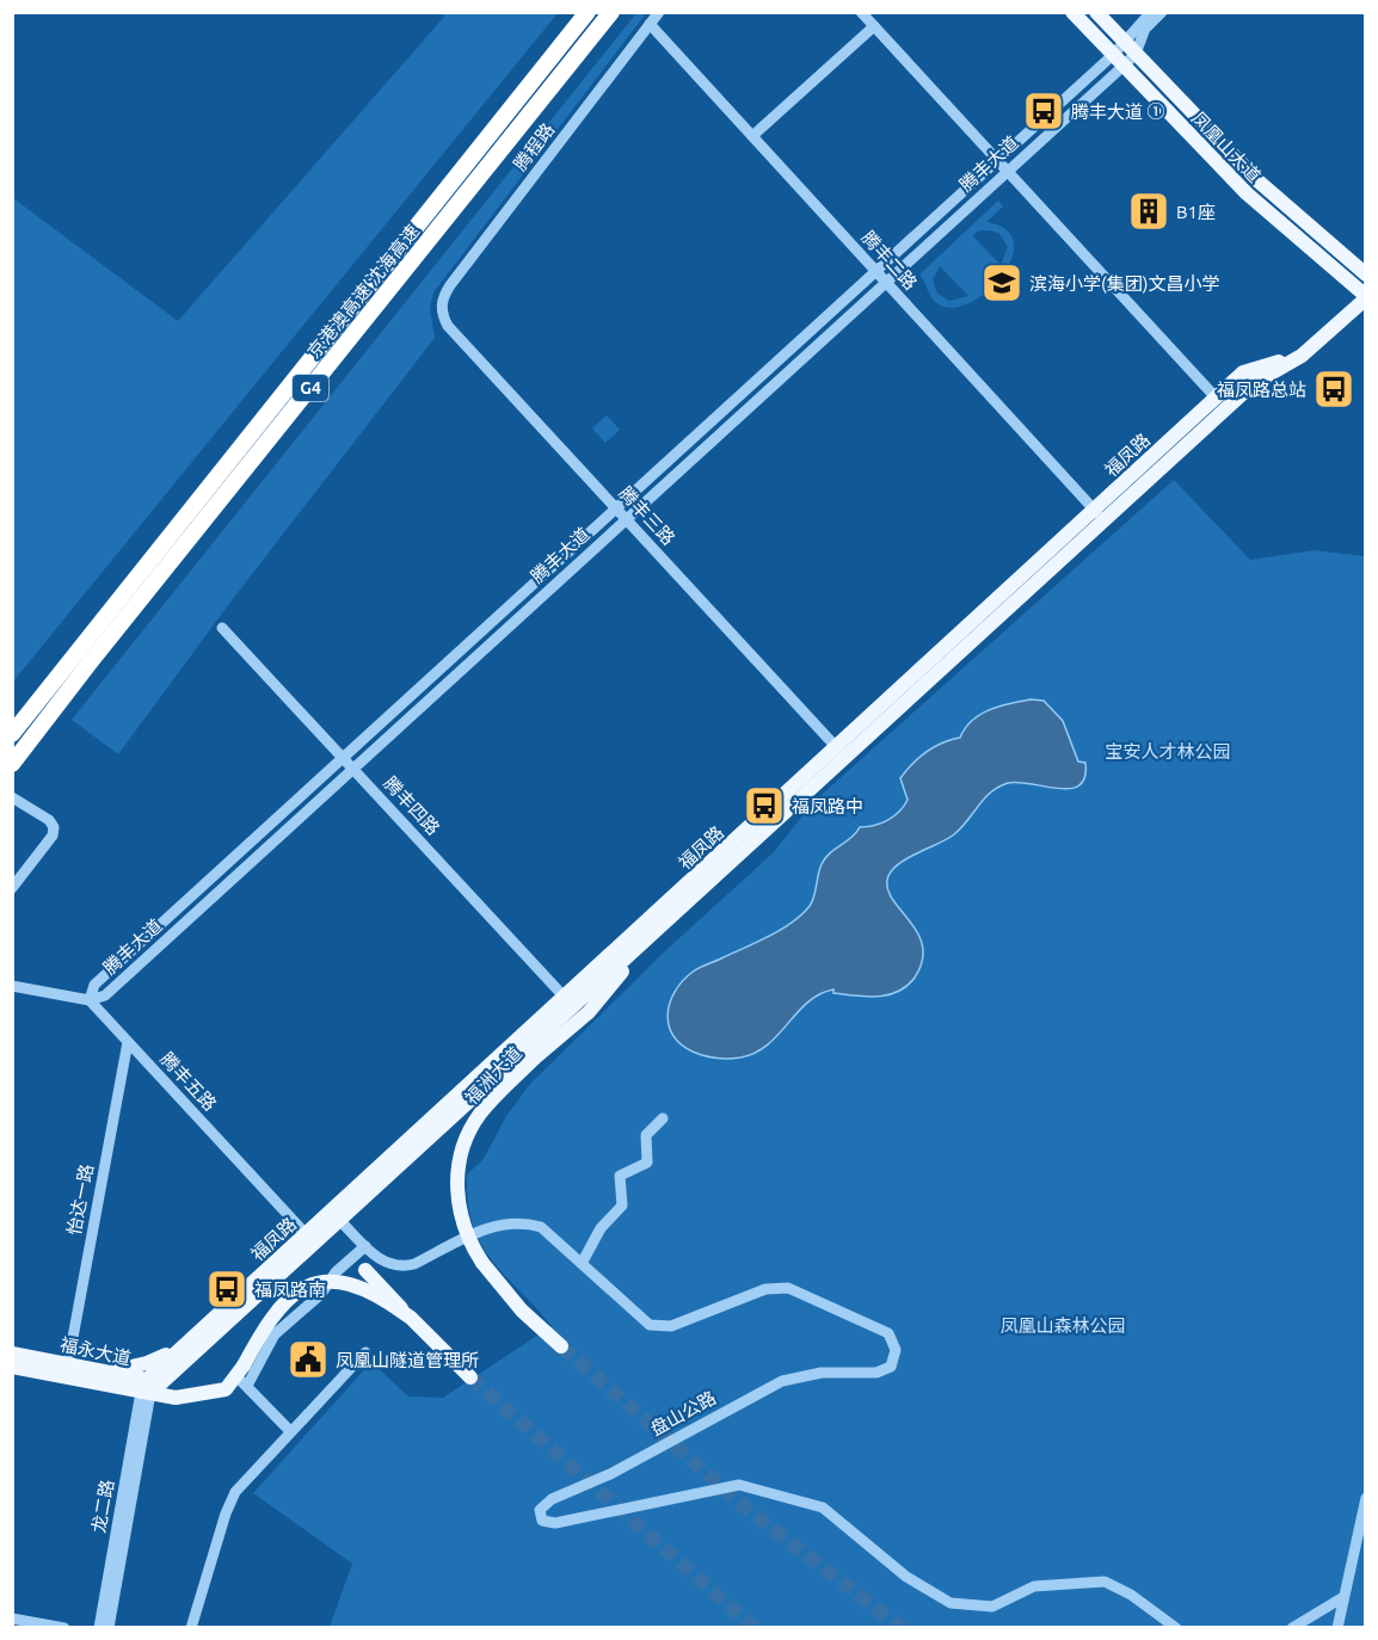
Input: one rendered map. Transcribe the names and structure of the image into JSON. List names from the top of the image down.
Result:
{
  "streets": {
    "highway": ["京港澳高速 沈海高速", "G4"],
    "main road": [
      "凤凰山大道",
      "福凤路",
      "福洲大道",
      "福永大道"
    ],
    "street": [
      "腾程路",
      "腾丰大道",
      "腾丰二路",
      "腾丰三路",
      "腾丰四路",
      "腾丰五路",
      "怡达一路",
      "盘山公路",
      "龙二路"
    ]
  },
  "crossings": [
    ["腾程路", "腾丰二路"],
    ["腾程路", "腾丰三路"],
    ["凤凰山大道", "腾丰大道"],
    ["凤凰山大道", "福凤路"],
    ["腾丰大道", "腾丰二路"],
    ["腾丰大道", "腾丰三路"],
    ["腾丰大道", "腾丰四路"],
    ["腾丰大道", "腾丰五路"],
    ["腾丰二路", "福凤路"],
    ["福凤路", "腾丰三路"],
    ["福凤路", "腾丰四路"],
    ["福凤路", "福洲大道"],
    ["福凤路", "腾丰五路"],
    ["福凤路", "福永大道"],
    ["福凤路", "盘山公路"],
    ["福凤路", "龙二路"],
    ["腾丰五路", "怡达一路"],
    ["怡达一路", "福永大道"],
    ["福永大道", "龙二路"]
  ],
  "parks": ["宝安人才林公园", "凤凰山森林公园"],
  "places": {
    "bus stop": [
      "腾丰大道 ①",
      "福凤路总站",
      "福凤路中",
      "福凤路南"
    ],
    "building": ["B1座"],
    "school or university": ["滨海小学(集团)文昌小学"],
    "public building": ["凤凰山隧道管理所"]
  }
}
